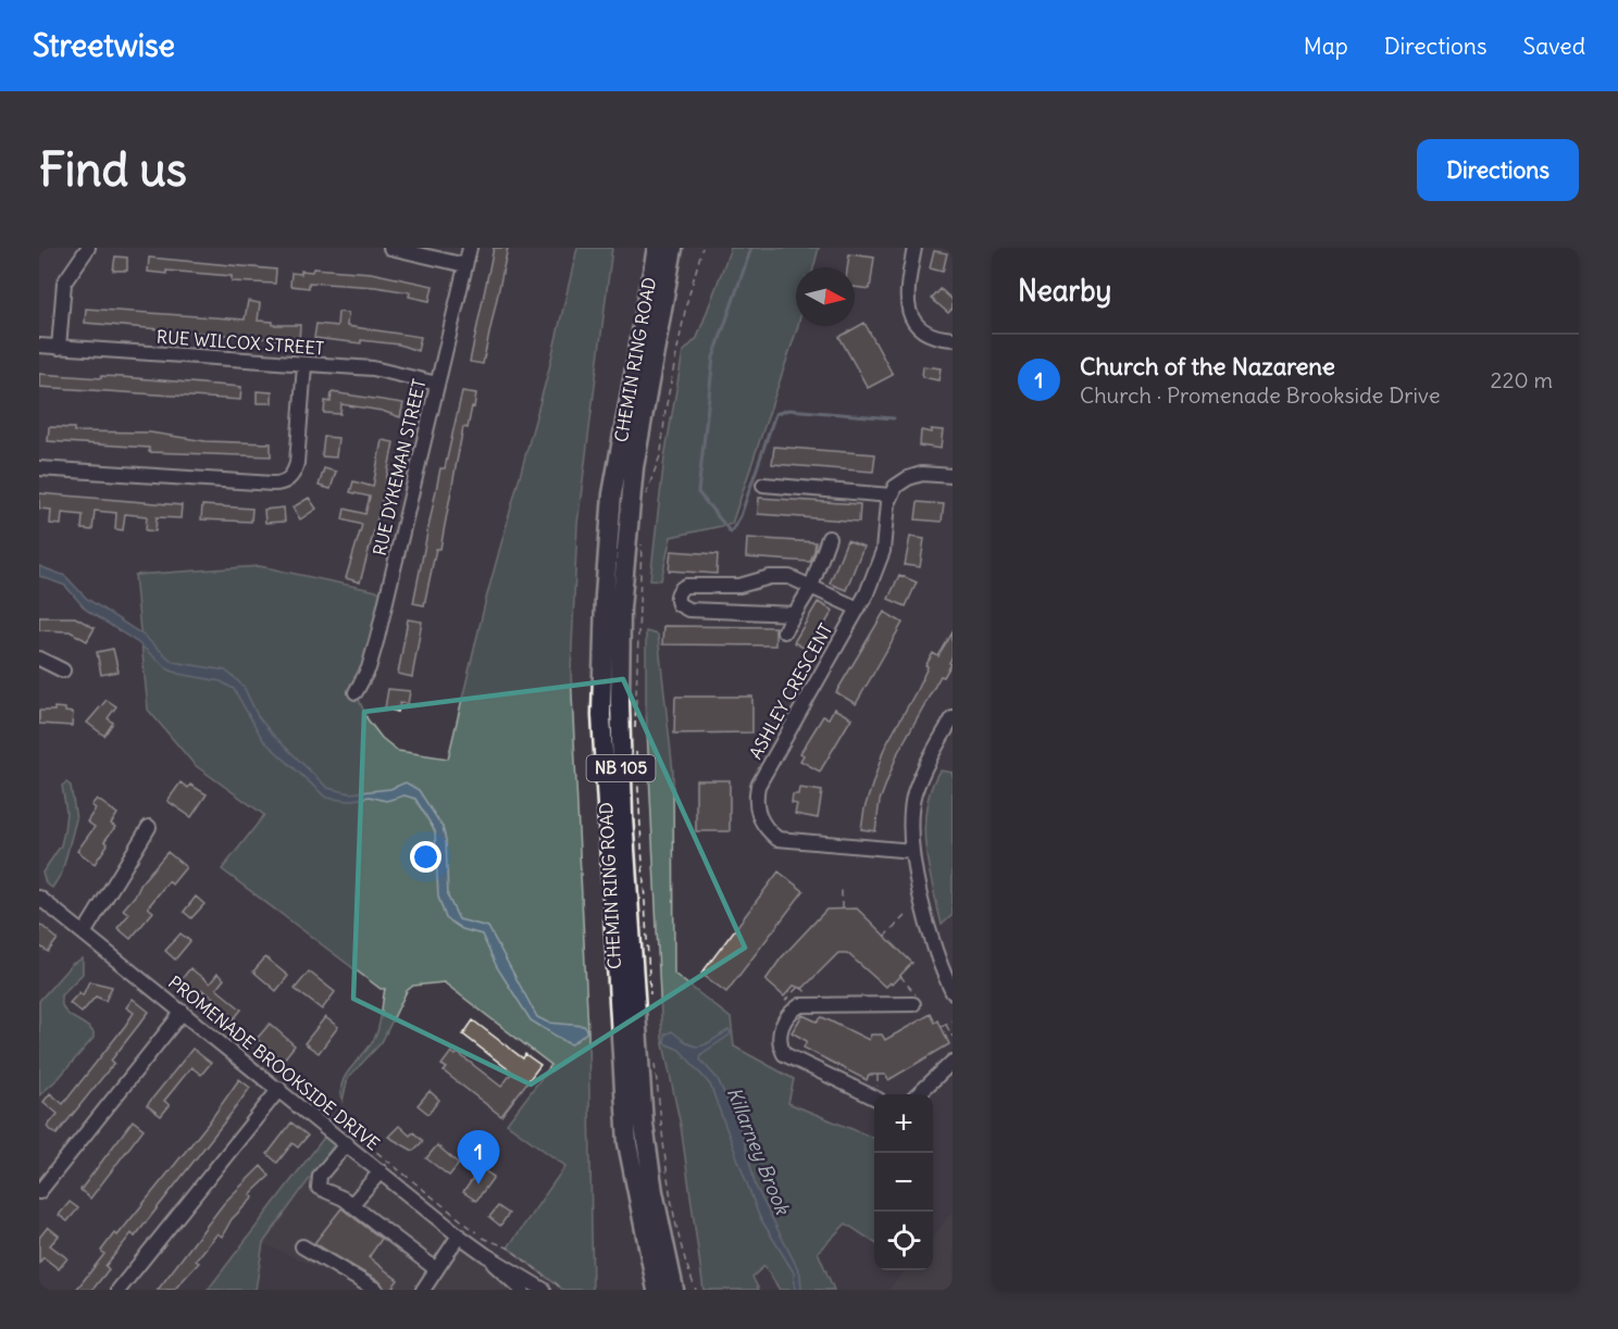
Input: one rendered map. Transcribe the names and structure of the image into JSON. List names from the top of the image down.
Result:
{
  "streets": {
    "highway": ["CHEMIN RING ROAD", "NB 105"],
    "street": [
      "RUE WILCOX STREET",
      "RUE DYKEMAN STREET",
      "ASHLEY CRESCENT",
      "PROMENADE BROOKSIDE DRIVE"
    ]
  },
  "crossings": [
    ["RUE WILCOX STREET", "RUE DYKEMAN STREET"]
  ],
  "water": ["Killarney Brook"],
  "north": "right",
  "page": {
    "header": "Streetwise",
    "nav": ["Map", "Directions", "Saved"],
    "buttons": "Directions",
    "title": "Find us",
    "heading": "Nearby",
    "list": [
      {
        "mark": "1",
        "name": "Church of the Nazarene",
        "note": "Church · Promenade Brookside Drive",
        "value": "220 m"
      }
    ],
    "map_buttons": ["+", "−"],
    "pins": "1"
  }
}
